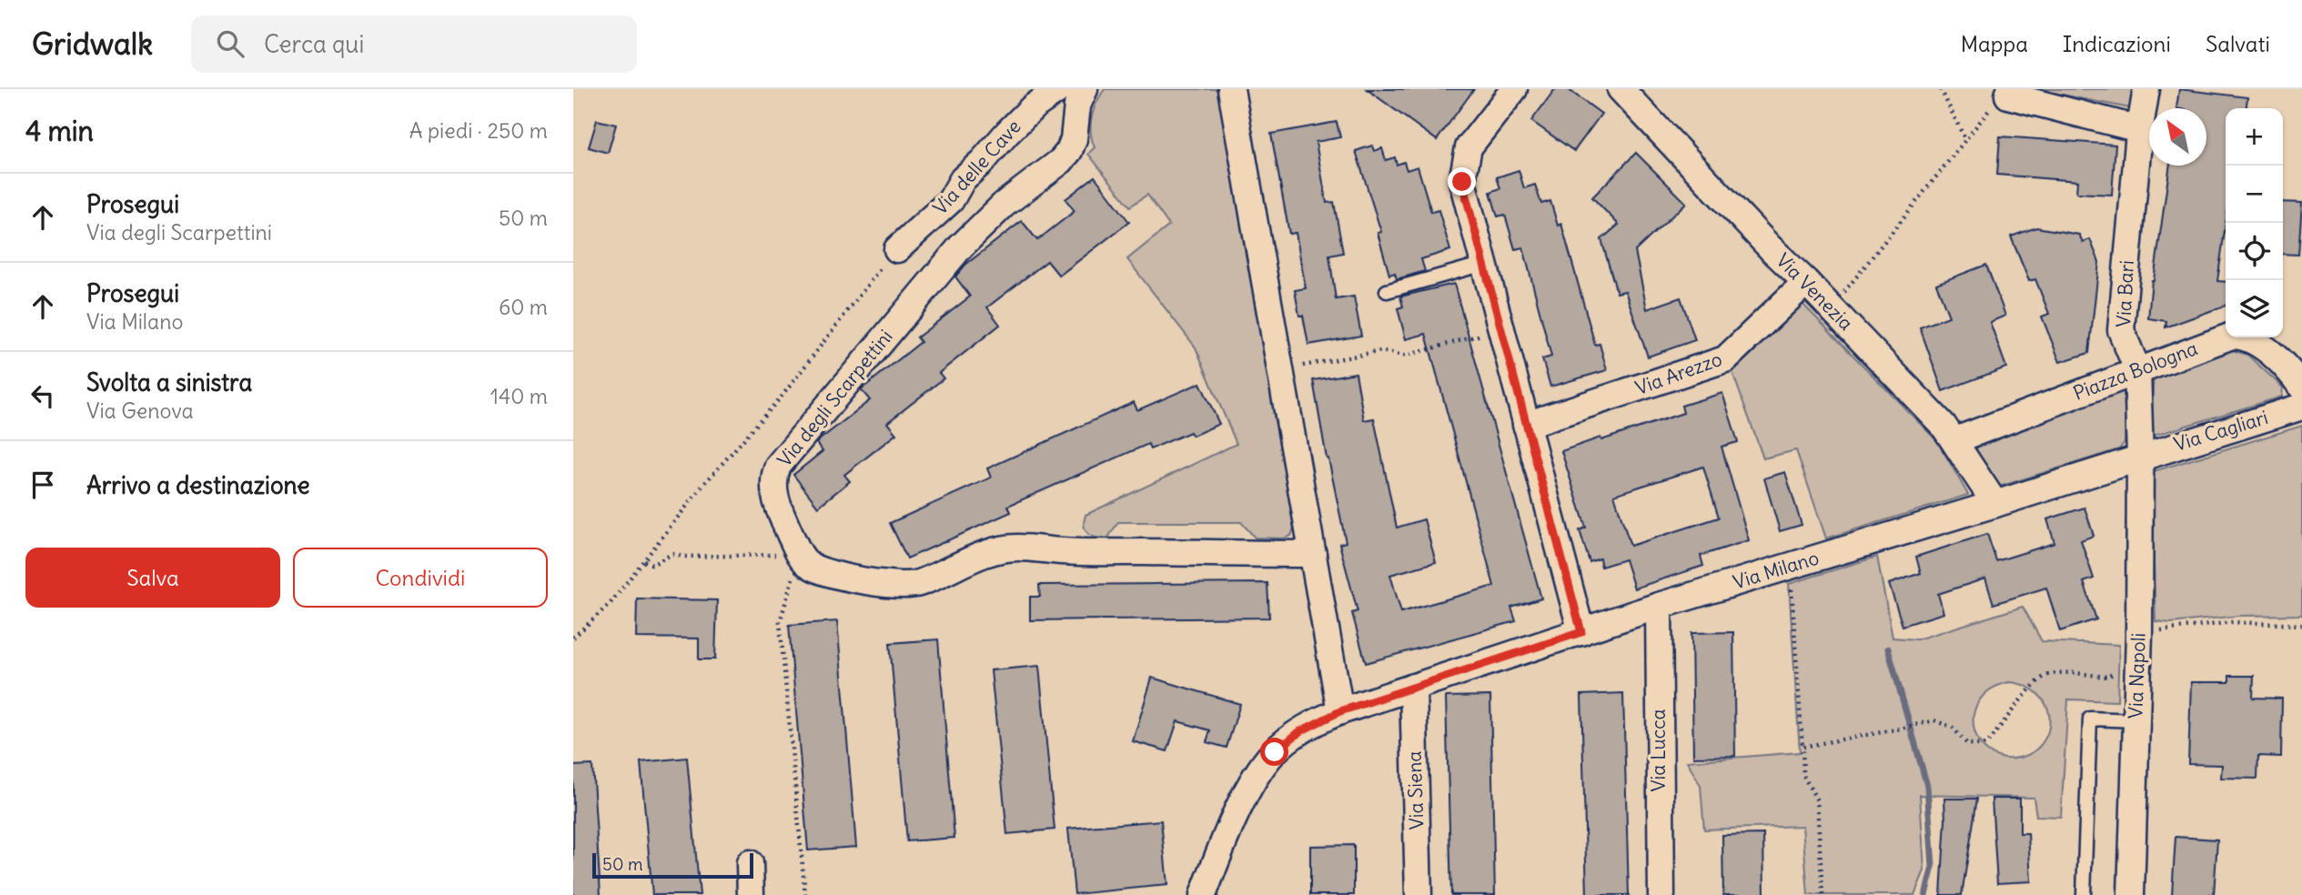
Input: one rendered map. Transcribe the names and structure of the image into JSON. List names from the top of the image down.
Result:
{
  "streets": {
    "street": [
      "Via delle Cave",
      "Via Venezia",
      "Via Bari",
      "Piazza Bologna",
      "Via Arezzo",
      "Via degli Scarpettini",
      "Via Cagliari",
      "Via Milano",
      "Via Napoli",
      "Via Lucca",
      "Via Siena"
    ]
  },
  "crossings": [
    ["Via Venezia", "Piazza Bologna"],
    ["Via Venezia", "Via Arezzo"],
    ["Via Venezia", "Via Milano"],
    ["Via Bari", "Piazza Bologna"],
    ["Via Bari", "Via Cagliari"],
    ["Via Bari", "Via Milano"],
    ["Via Bari", "Via Napoli"],
    ["Via Cagliari", "Via Milano"],
    ["Via Cagliari", "Via Napoli"],
    ["Via Milano", "Via Napoli"],
    ["Via Milano", "Via Lucca"],
    ["Via Milano", "Via Siena"]
  ],
  "scale_bar": "50 m",
  "north": "top left",
  "page": {
    "header": "Gridwalk",
    "search": "Cerca qui",
    "nav": ["Mappa", "Indicazioni", "Salvati"],
    "heading": ["4 min", "A piedi · 250 m"],
    "map_buttons": ["+", "−"],
    "list": [
      ["Prosegui", "Via degli Scarpettini", "50 m"],
      ["Prosegui", "Via Milano", "60 m"],
      ["Svolta a sinistra", "Via Genova", "140 m"],
      "Arrivo a destinazione"
    ],
    "buttons": ["Salva", "Condividi"],
    "scale": "50 m"
  }
}
